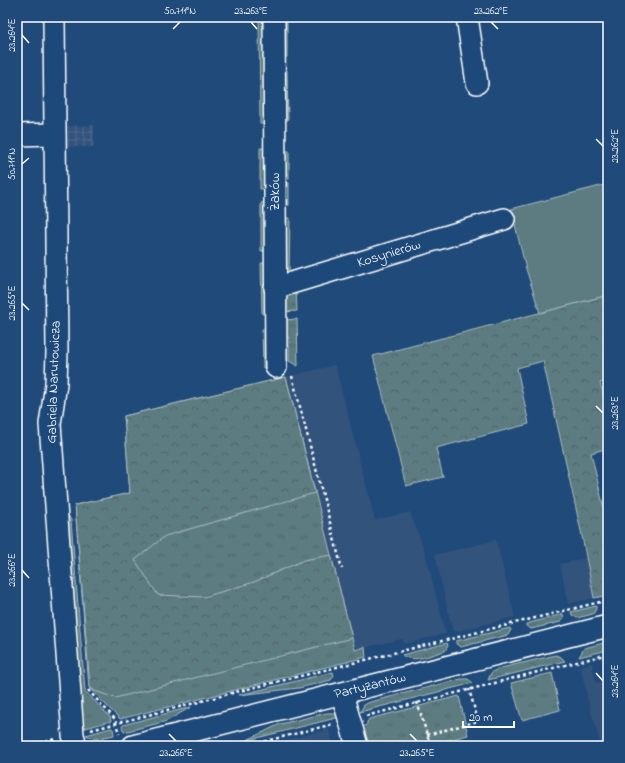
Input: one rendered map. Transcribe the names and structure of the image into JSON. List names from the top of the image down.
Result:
{
  "streets": {
    "street": [
      "Żaków",
      "Kosynierów",
      "Gabriela Narutowicza",
      "Partyzantów"
    ]
  },
  "crossings": [
    ["Żaków", "Kosynierów"]
  ],
  "scale_bar": "20 m",
  "coordinates": [
    "50.711°N",
    "23.263°E",
    "23.262°E",
    "23.264°E",
    "23.265°E",
    "23.266°E"
  ]
}
